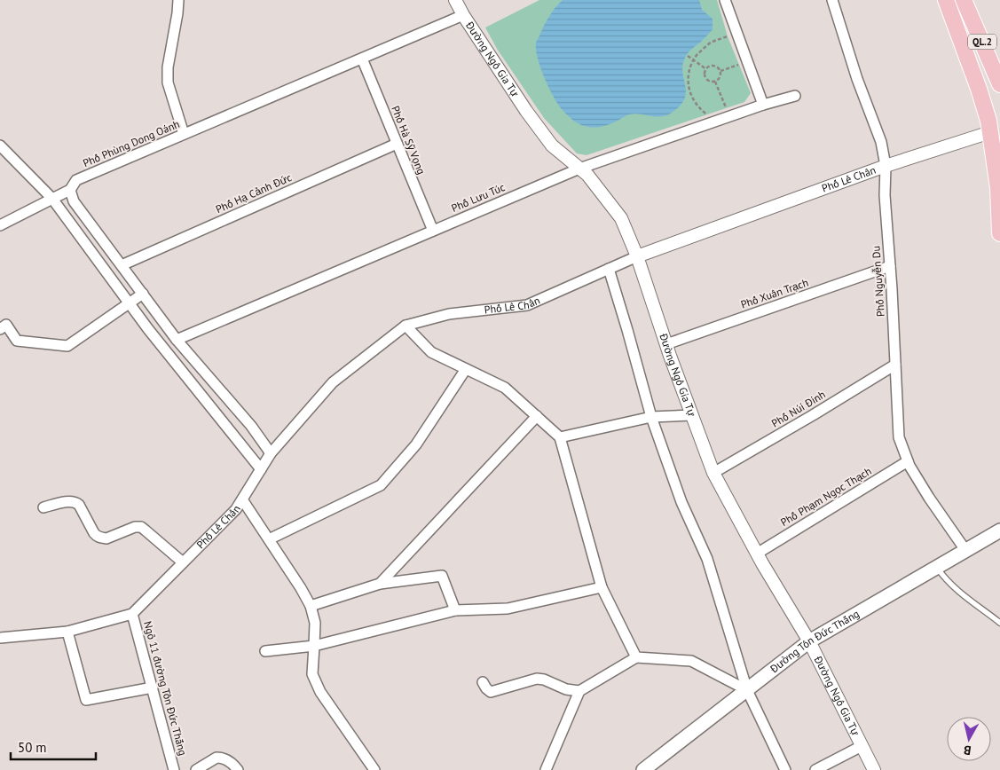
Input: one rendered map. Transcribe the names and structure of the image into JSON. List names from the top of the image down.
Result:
{
  "streets": {
    "main road": ["QL.2", "Đường Tôn Đức Thắng"],
    "street": [
      "Đường Ngô Gia Tự",
      "Phố Hà Sỹ Vọng",
      "Phố Phùng Dong Oánh",
      "Phố Lê Chân",
      "Phố Hạ Cảnh Đức",
      "Phố Lưu Túc",
      "Phố Nguyễn Du",
      "Phố Xuân Trạch",
      "Phố Núi Đinh",
      "Phố Phạm Ngọc Thạch",
      "Ngõ 11 đường Tôn Đức Thắng"
    ]
  },
  "crossings": [
    ["QL.2", "Phố Lê Chân"],
    ["Đường Ngô Gia Tự", "Phố Phùng Dong Oánh"],
    ["Đường Ngô Gia Tự", "Phố Lê Chân"],
    ["Đường Ngô Gia Tự", "Phố Lưu Túc"],
    ["Đường Ngô Gia Tự", "Phố Xuân Trạch"],
    ["Đường Ngô Gia Tự", "Phố Núi Đinh"],
    ["Đường Ngô Gia Tự", "Phố Phạm Ngọc Thạch"],
    ["Đường Ngô Gia Tự", "Đường Tôn Đức Thắng"],
    ["Phố Hà Sỹ Vọng", "Phố Phùng Dong Oánh"],
    ["Phố Hà Sỹ Vọng", "Phố Hạ Cảnh Đức"],
    ["Phố Hà Sỹ Vọng", "Phố Lưu Túc"],
    ["Phố Lê Chân", "Phố Nguyễn Du"],
    ["Phố Lê Chân", "Ngõ 11 đường Tôn Đức Thắng"],
    ["Phố Nguyễn Du", "Phố Xuân Trạch"],
    ["Phố Nguyễn Du", "Phố Núi Đinh"],
    ["Phố Nguyễn Du", "Phố Phạm Ngọc Thạch"],
    ["Phố Nguyễn Du", "Đường Tôn Đức Thắng"]
  ],
  "scale_bar": "50 m",
  "north": "bottom"
}
